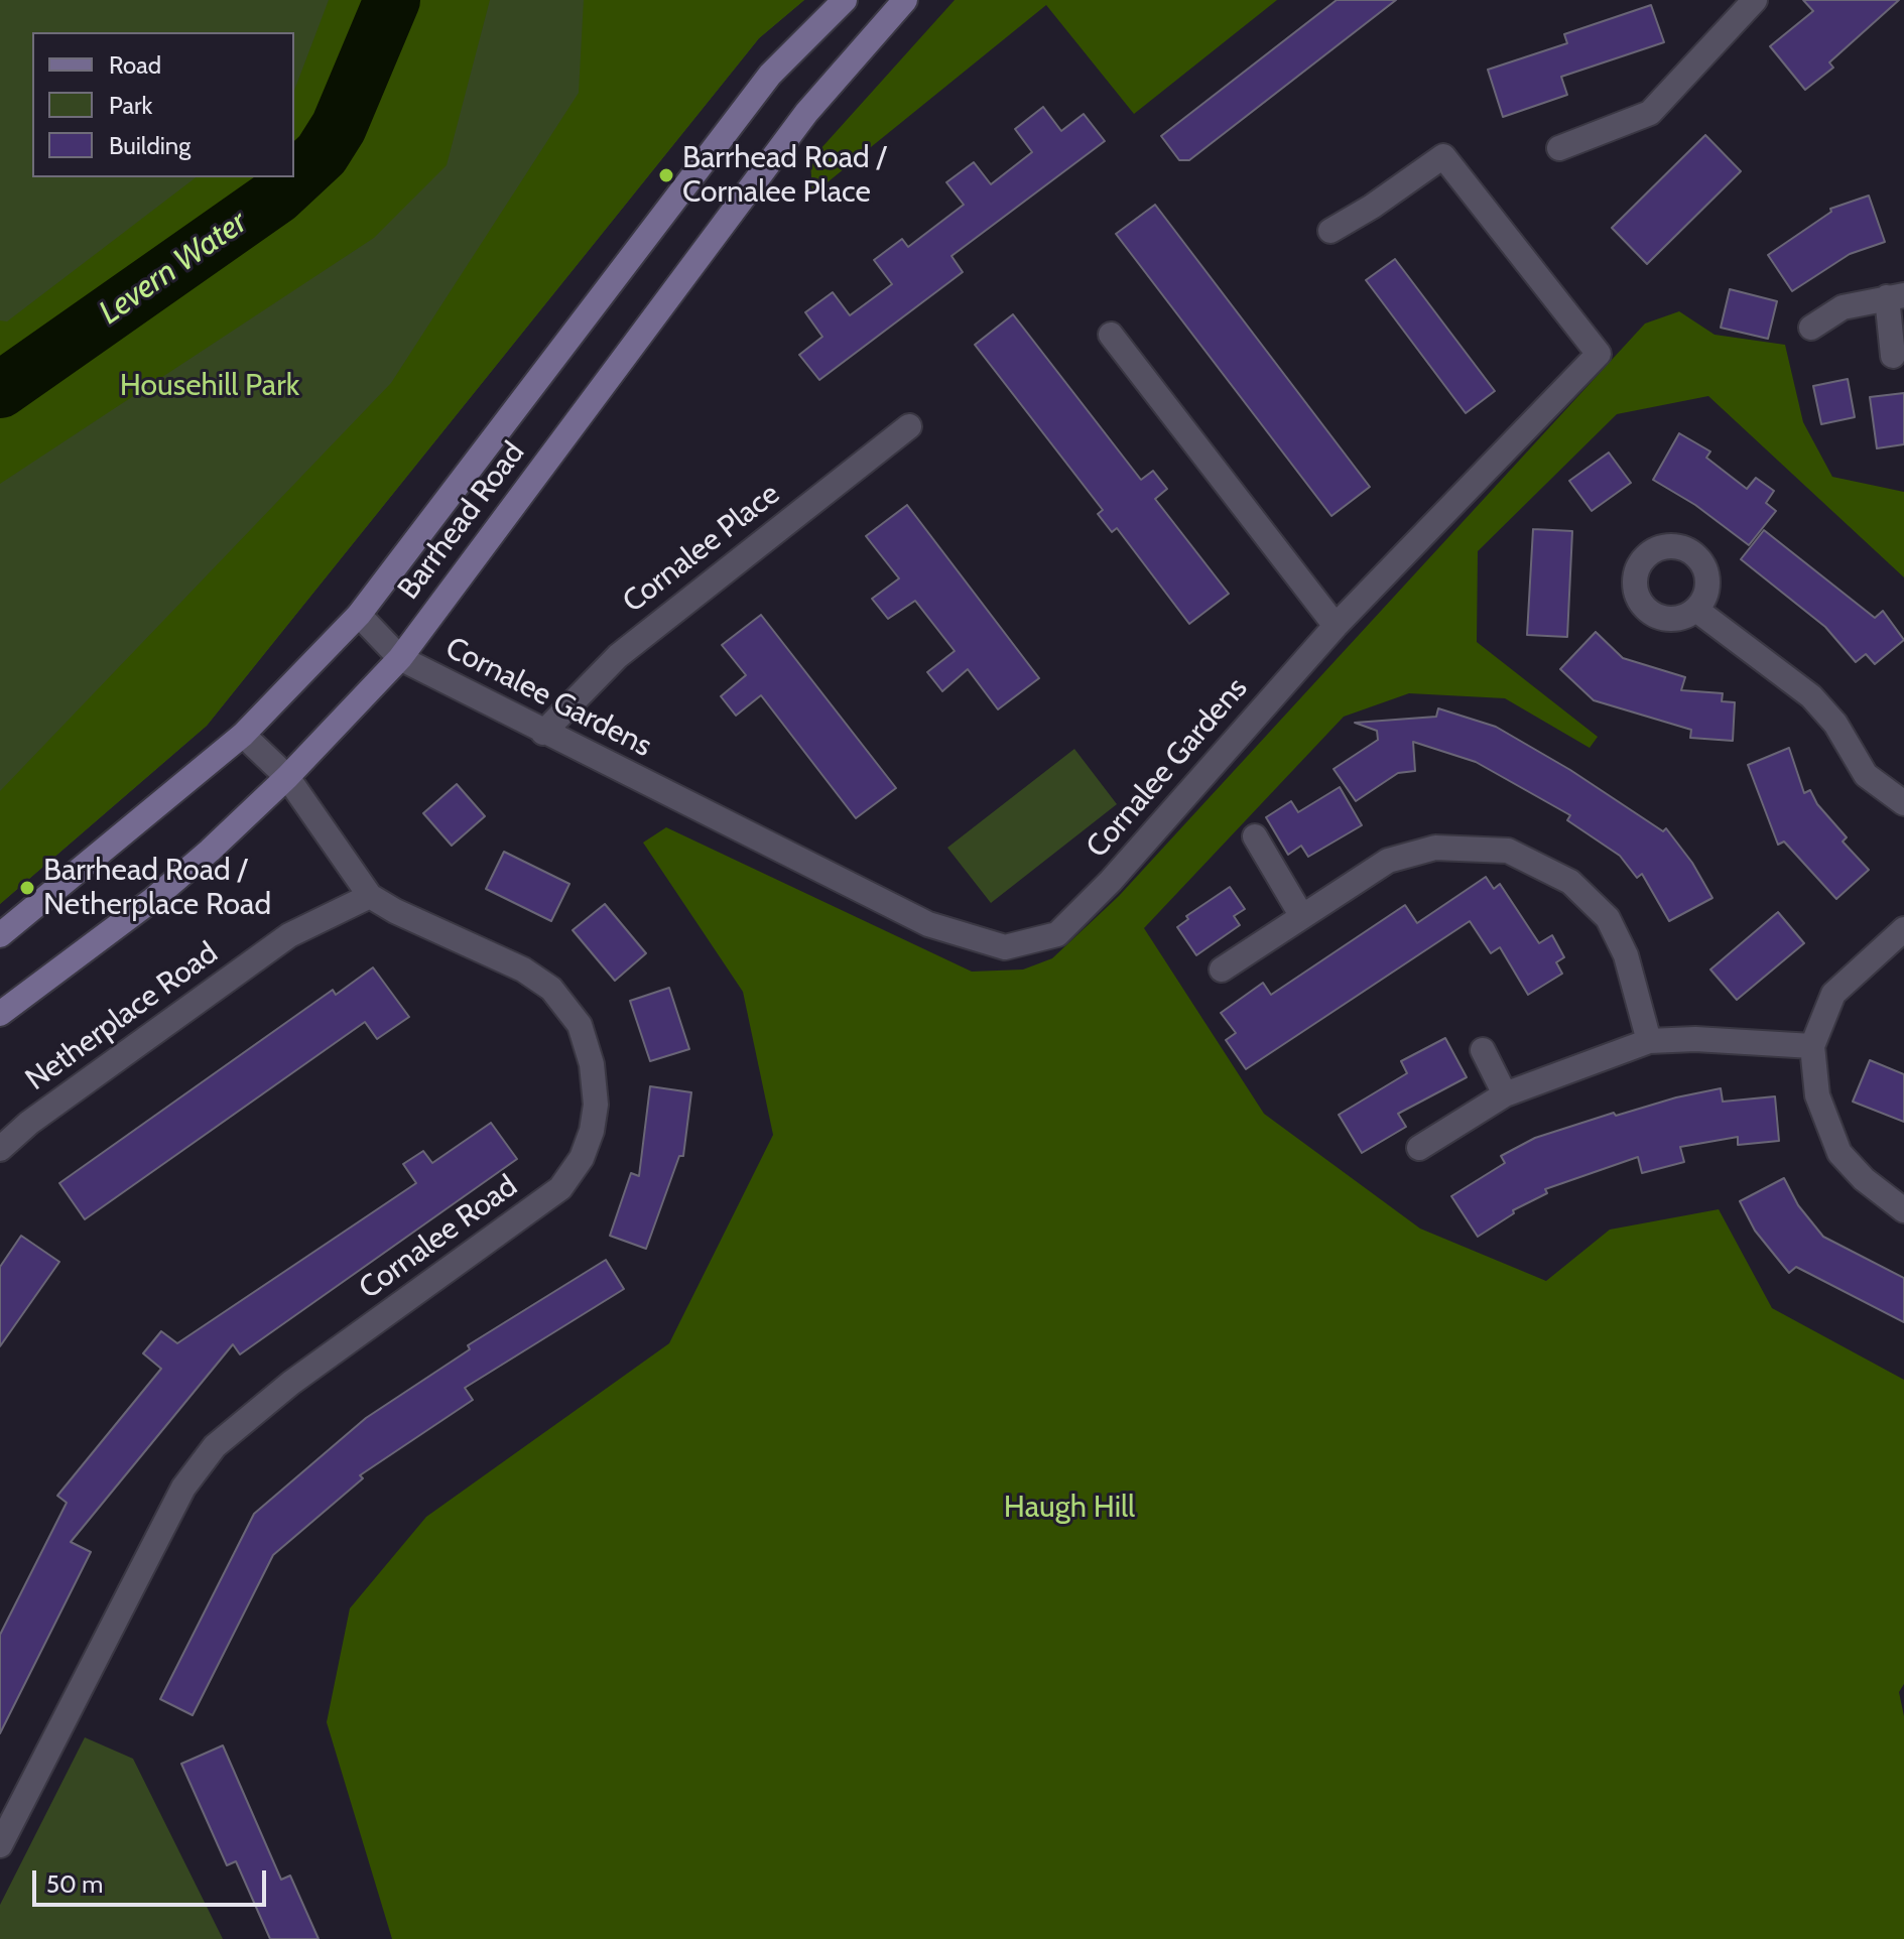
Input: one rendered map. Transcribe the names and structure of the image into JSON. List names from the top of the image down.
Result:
{
  "streets": {
    "main road": ["Barrhead Road"],
    "street": [
      "Cornalee Place",
      "Cornalee Gardens",
      "Netherplace Road",
      "Cornalee Road"
    ]
  },
  "crossings": [
    ["Barrhead Road", "Cornalee Gardens"],
    ["Barrhead Road", "Cornalee Road"],
    ["Cornalee Place", "Cornalee Gardens"],
    ["Netherplace Road", "Cornalee Road"]
  ],
  "water": ["Levern Water"],
  "parks": ["Househill Park", "Haugh Hill"],
  "places": ["Barrhead Road / Cornalee Place", "Barrhead Road / Netherplace Road"],
  "legend": ["Road", "Park", "Building"],
  "scale_bar": "50 m"
}
